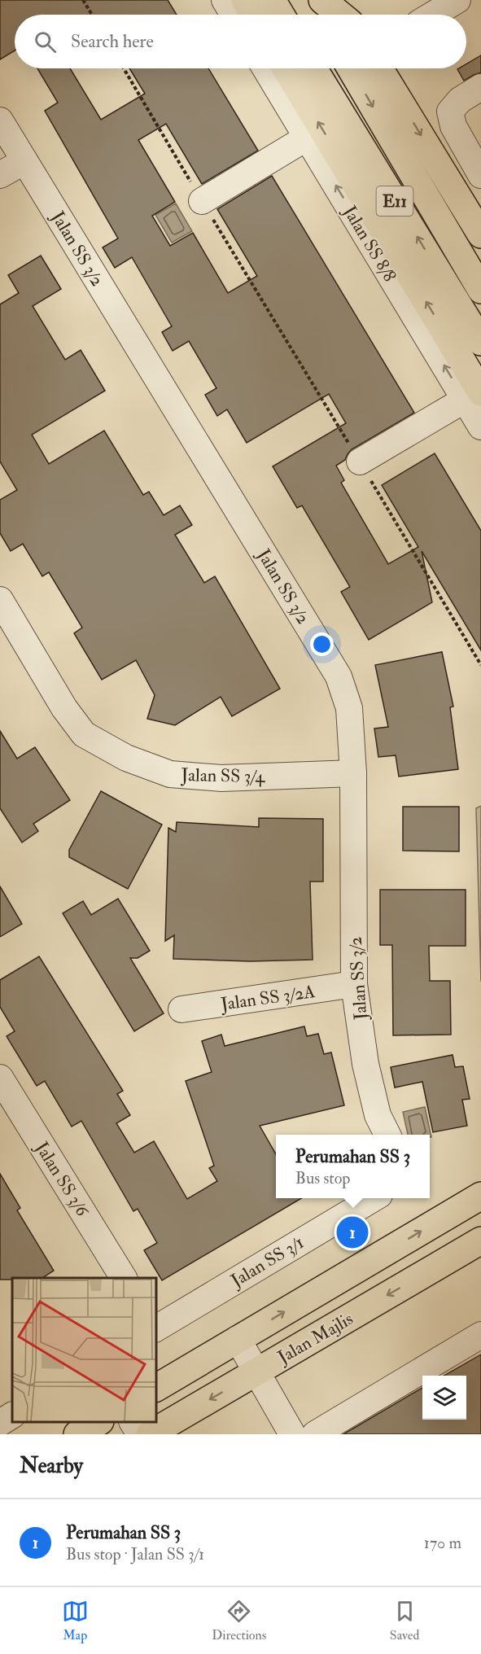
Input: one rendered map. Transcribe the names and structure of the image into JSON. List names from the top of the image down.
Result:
{
  "streets": {
    "main road": ["E11", "Jalan Majlis"],
    "street": [
      "Jalan SS 8/8",
      "Jalan SS 3/2",
      "Jalan SS 3/4",
      "Jalan SS 3/2A",
      "Jalan SS 3/6",
      "Jalan SS 3/1"
    ]
  },
  "crossings": [
    ["Jalan SS 3/2", "Jalan SS 3/4"],
    ["Jalan SS 3/2", "Jalan SS 3/2A"]
  ],
  "one_way": ["Jalan SS 8/8"],
  "page": {
    "search": "Search here",
    "popup": ["Perumahan SS 3", "Bus stop"],
    "pins": "1",
    "heading": "Nearby",
    "list": [
      {
        "mark": "1",
        "name": "Perumahan SS 3",
        "note": "Bus stop · Jalan SS 3/1",
        "value": "170 m"
      }
    ],
    "nav": ["Map", "Directions", "Saved"]
  }
}
